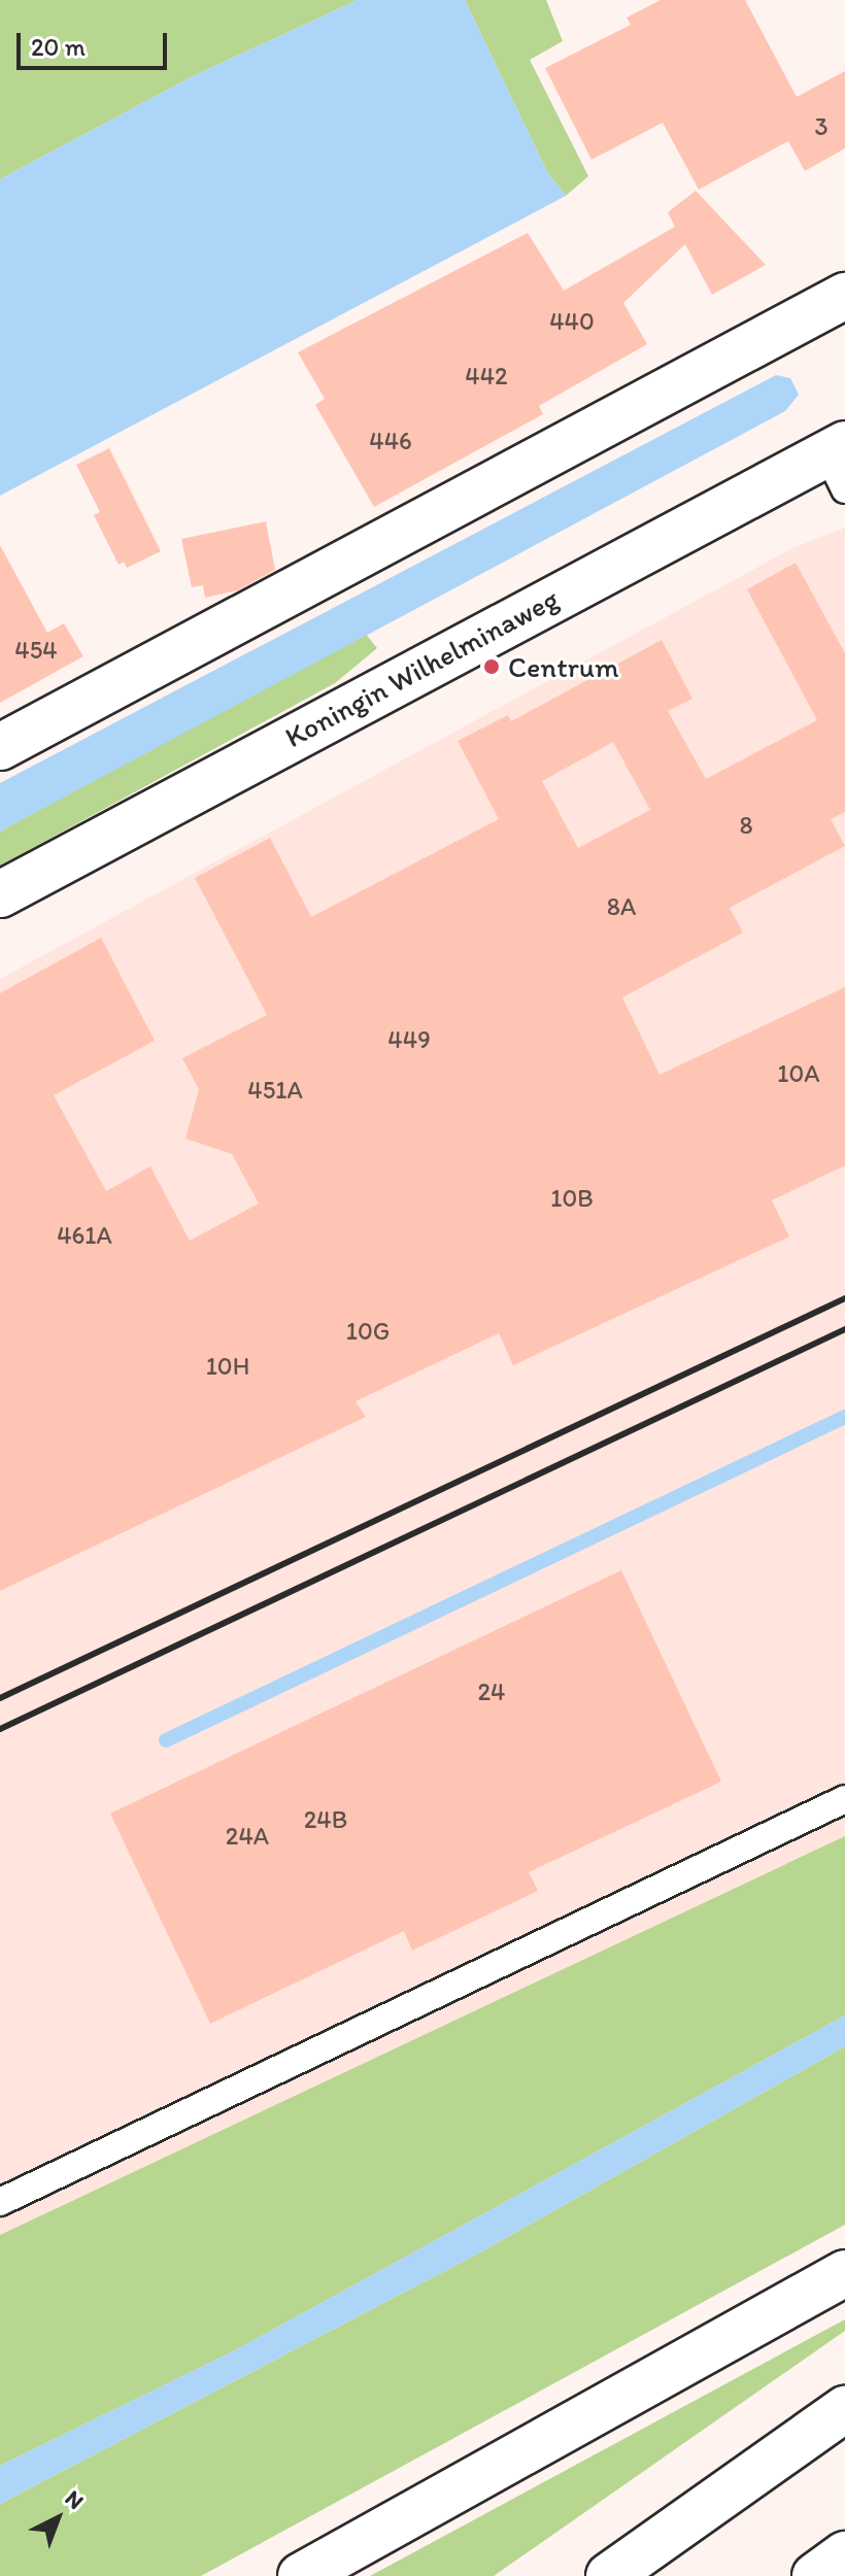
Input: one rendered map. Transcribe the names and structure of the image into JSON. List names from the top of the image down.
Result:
{
  "streets": {
    "main road": ["Koningin Wilhelminaweg"]
  },
  "places": ["Centrum"],
  "house_numbers": [
    "3",
    "440",
    "442",
    "446",
    "454",
    "8",
    "8A",
    "449",
    "10A",
    "451A",
    "10B",
    "461A",
    "10G",
    "10H",
    "24",
    "24B",
    "24A"
  ],
  "scale_bar": "20 m",
  "north": "top right"
}
